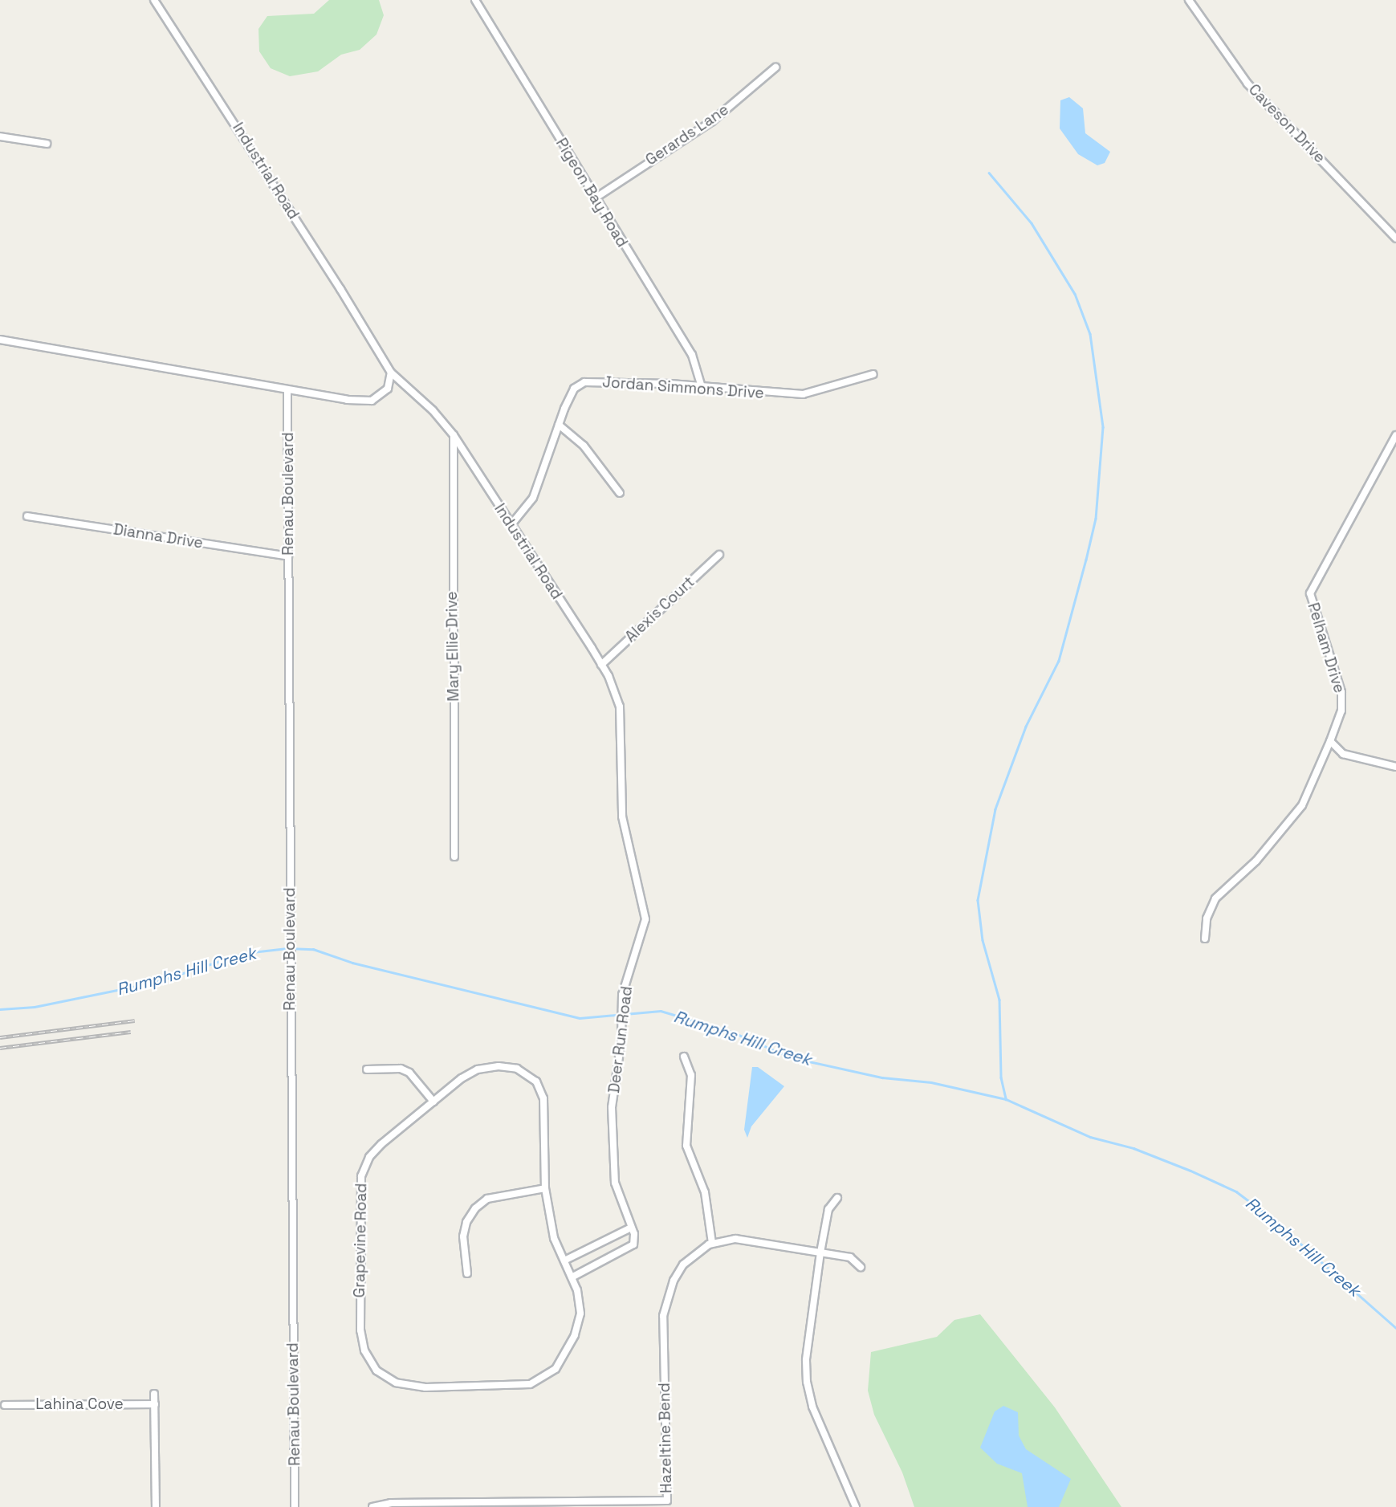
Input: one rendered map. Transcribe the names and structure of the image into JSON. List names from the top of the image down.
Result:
{
  "streets": {
    "street": [
      "Caveson Drive",
      "Gerards Lane",
      "Industrial Road",
      "Pigeon Bay Road",
      "Jordan Simmons Drive",
      "Renau Boulevard",
      "Dianna Drive",
      "Alexis Court",
      "Mary Ellie Drive",
      "Pelham Drive",
      "Deer Run Road",
      "Grapevine Road",
      "Lahina Cove",
      "Hazeltine Bend"
    ]
  },
  "crossings": [
    ["Gerards Lane", "Pigeon Bay Road"],
    ["Industrial Road", "Jordan Simmons Drive"],
    ["Industrial Road", "Alexis Court"],
    ["Industrial Road", "Mary Ellie Drive"],
    ["Industrial Road", "Deer Run Road"],
    ["Pigeon Bay Road", "Jordan Simmons Drive"],
    ["Renau Boulevard", "Dianna Drive"]
  ],
  "water": ["Rumphs Hill Creek"]
}
